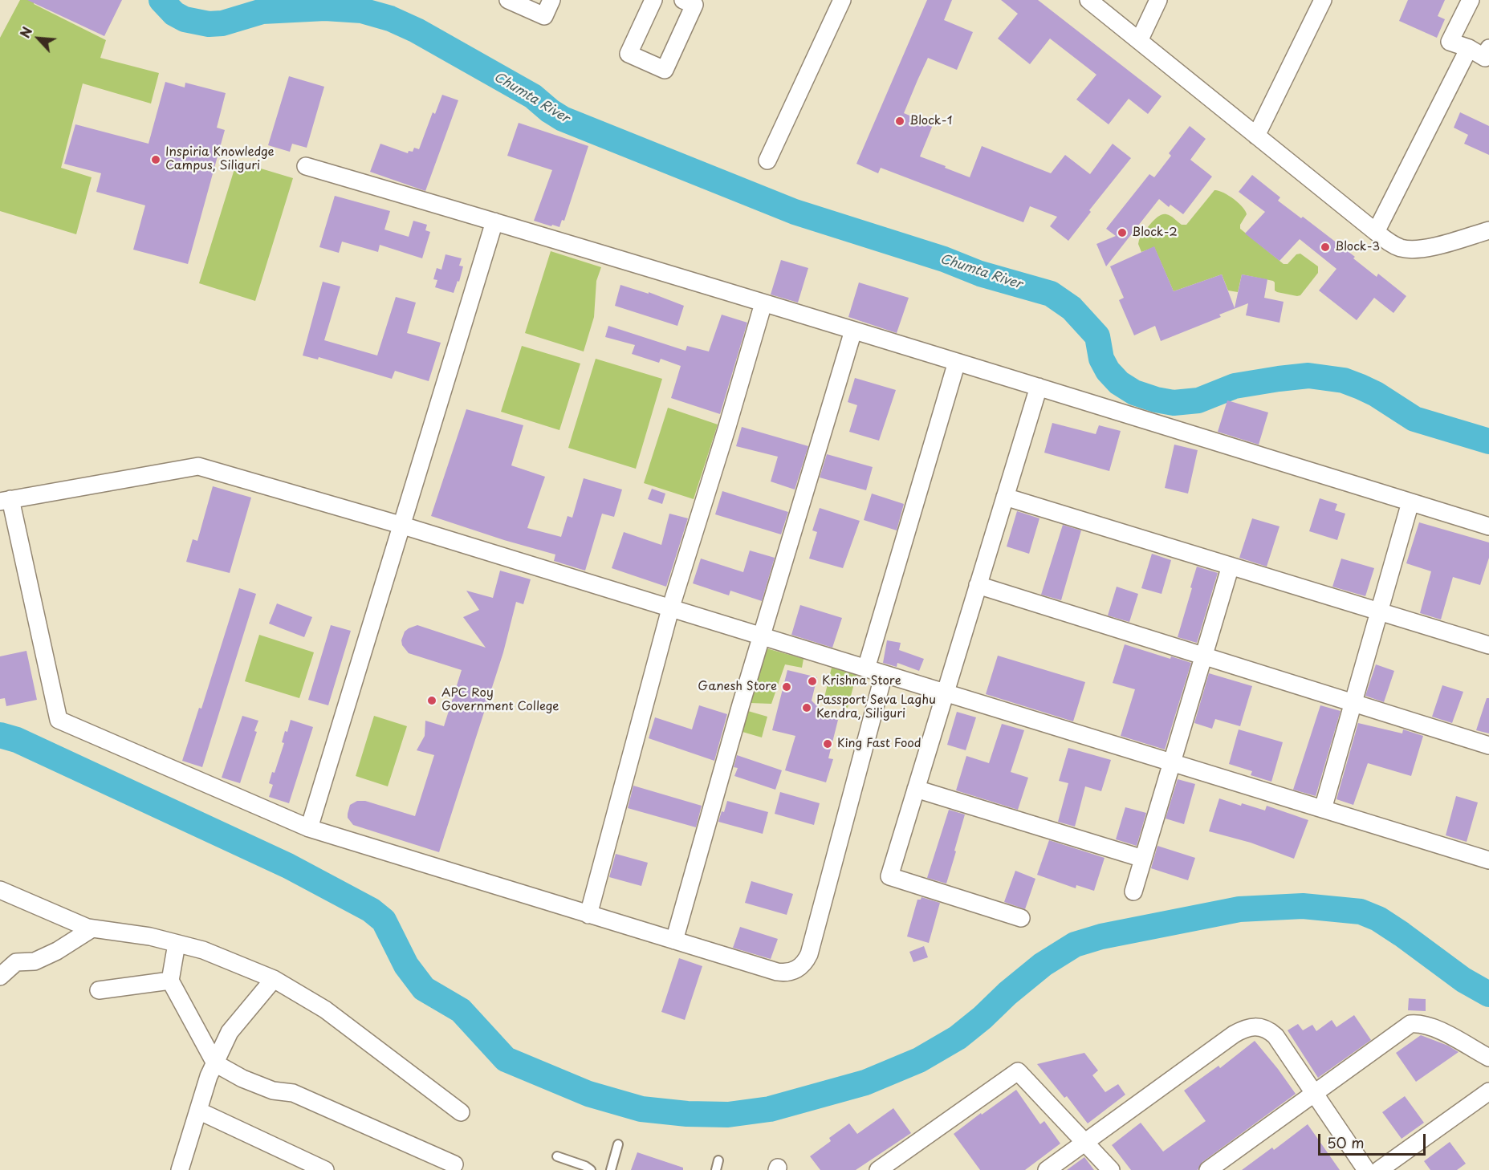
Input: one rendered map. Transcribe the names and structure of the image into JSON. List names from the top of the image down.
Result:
{
  "water": ["Chumta River"],
  "places": [
    "Block-1",
    "Inspiria Knowledge Campus, Siliguri",
    "Block-2",
    "Block-3",
    "Krishna Store",
    "Ganesh Store",
    "APC Roy Government College",
    "Passport Seva Laghu Kendra, Siliguri",
    "King Fast Food"
  ],
  "scale_bar": "50 m",
  "north": "top left"
}
